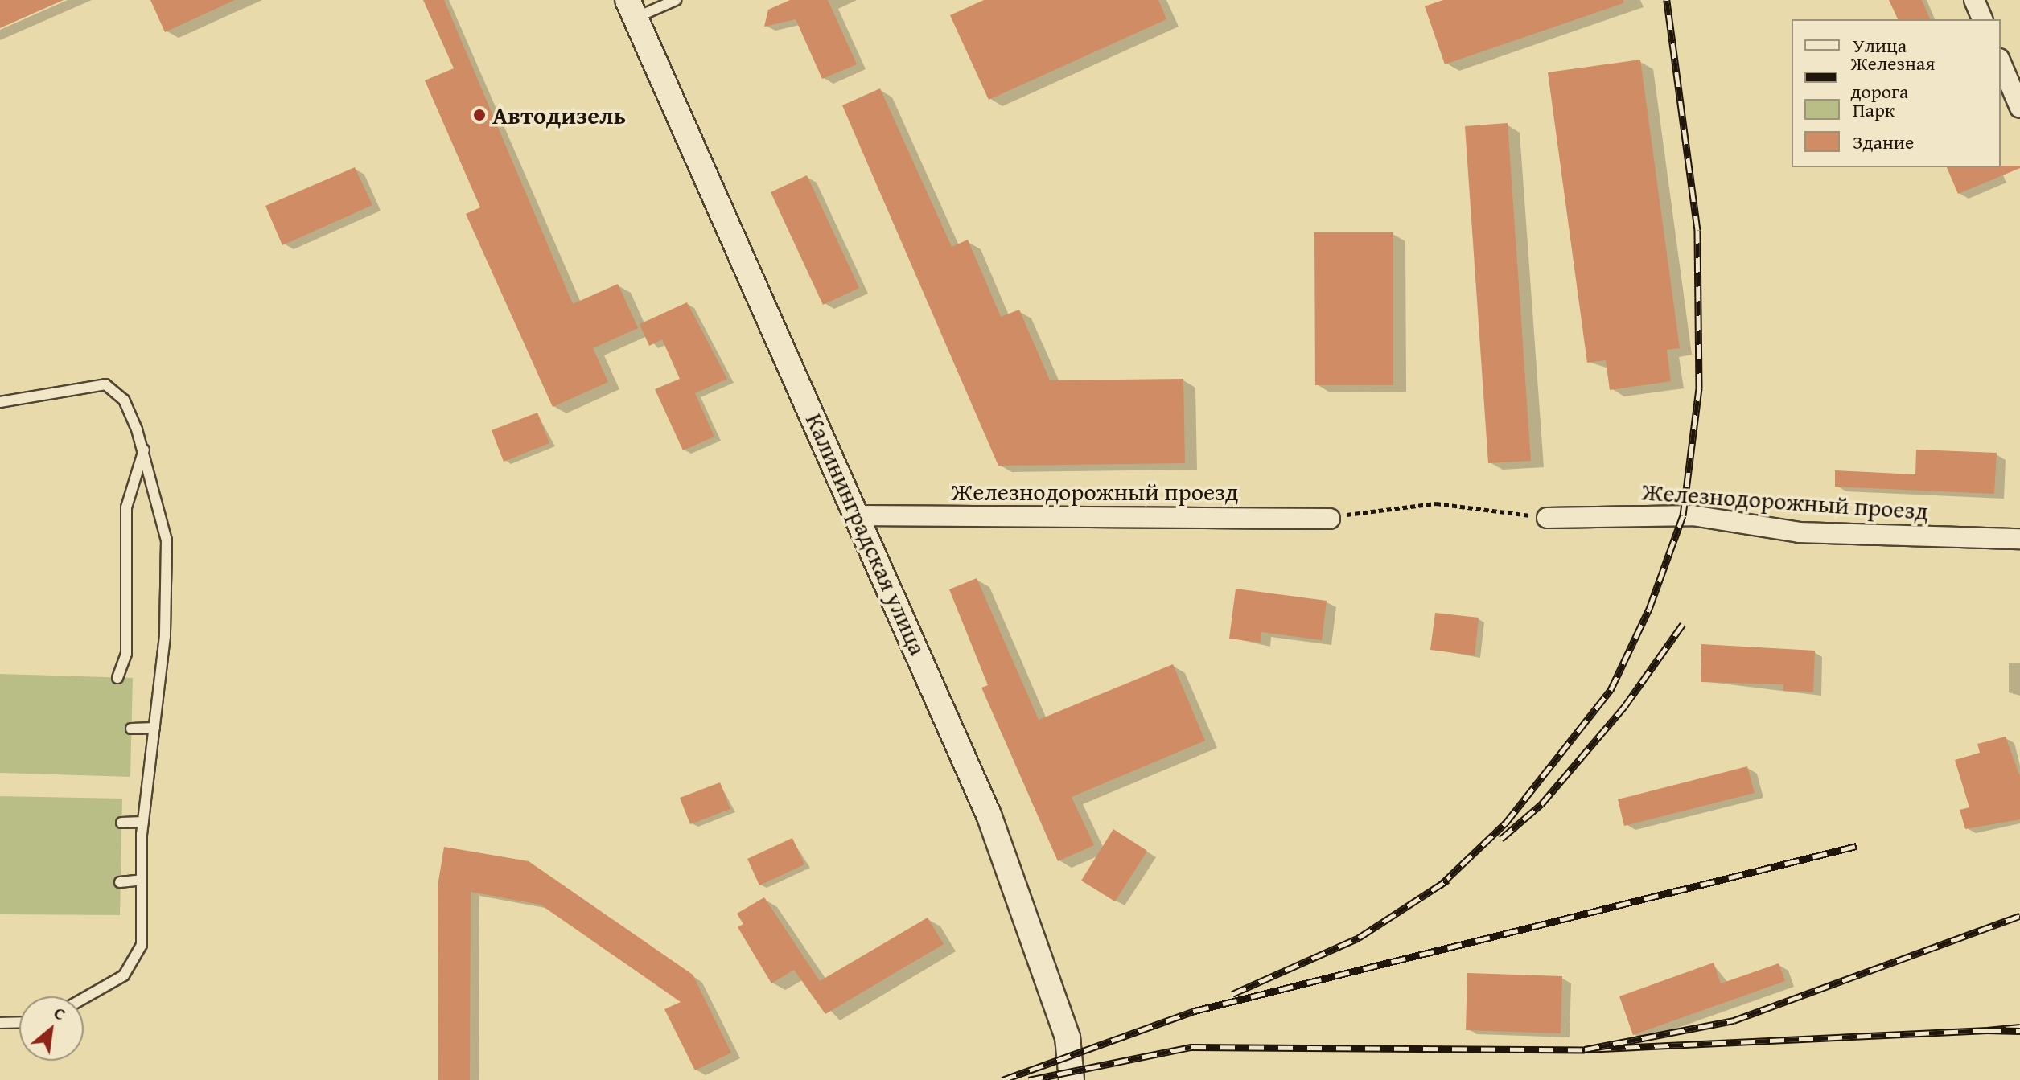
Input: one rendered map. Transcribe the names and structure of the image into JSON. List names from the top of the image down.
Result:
{
  "streets": {
    "street": ["Железнодорожный проезд", "Калининградская улица"]
  },
  "crossings": [
    ["Железнодорожный проезд", "Калининградская улица"]
  ],
  "places": ["Автодизель"],
  "legend": [
    "Улица",
    "Железная дорога",
    "Парк",
    "Здание"
  ],
  "north": "top right"
}
